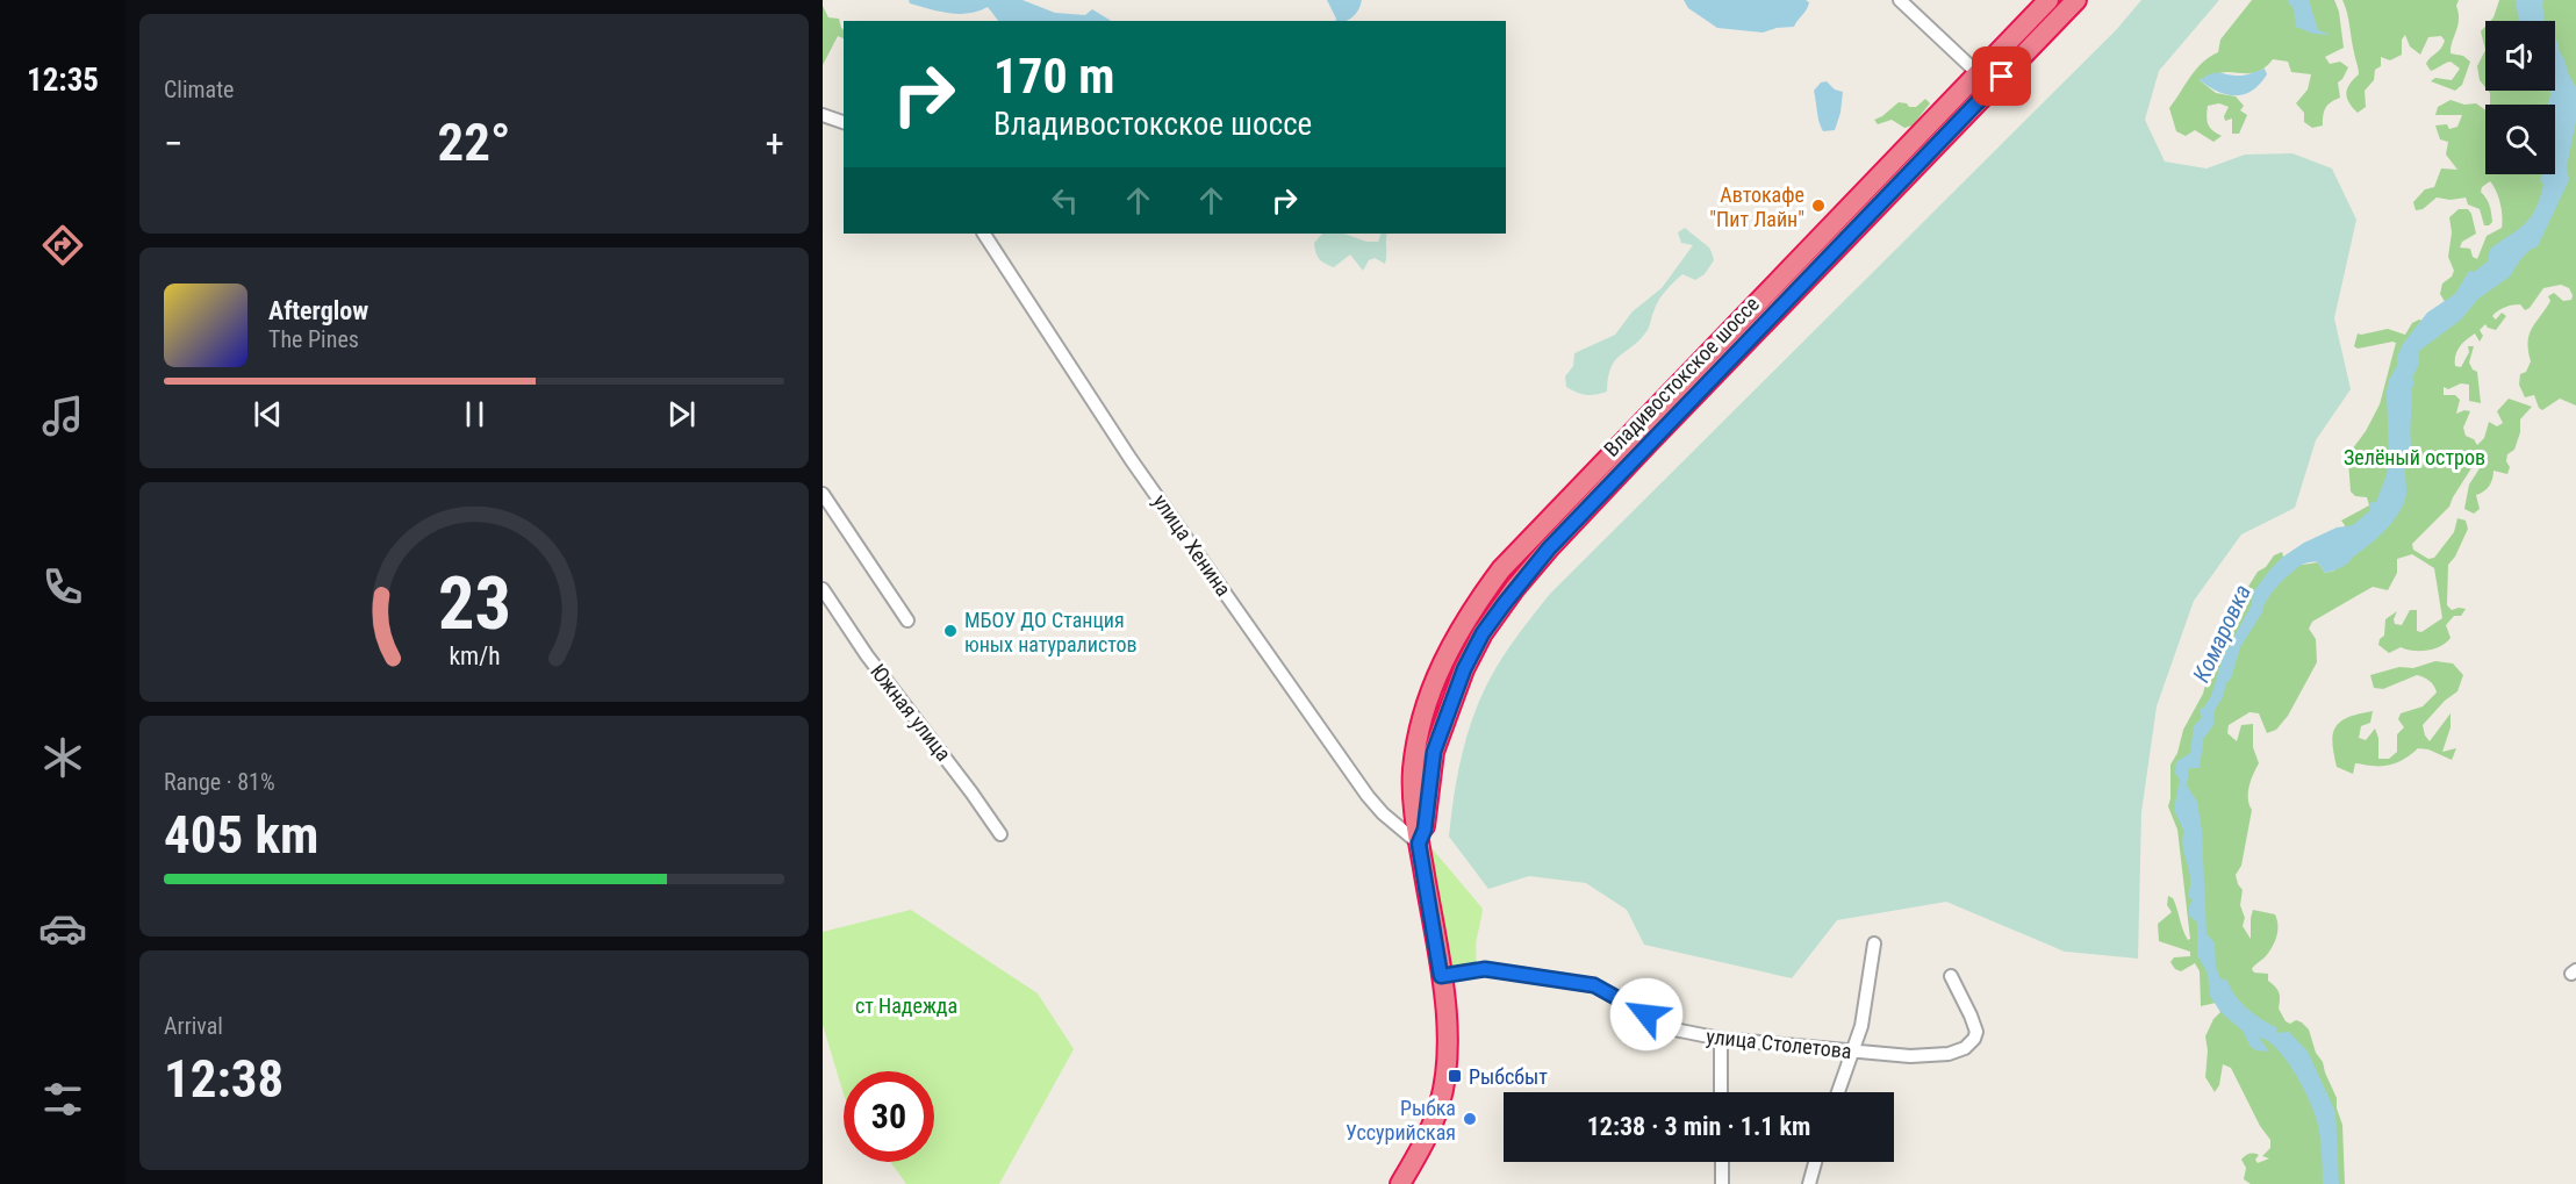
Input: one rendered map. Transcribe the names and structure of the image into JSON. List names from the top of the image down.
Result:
{
  "streets": {
    "highway": ["Владивостокское шоссе"],
    "street": ["улица Хенина", "Южная улица", "улица Столетова"]
  },
  "crossings": [
    ["Владивостокское шоссе", "улица Хенина"],
    ["Владивостокское шоссе", "улица Столетова"]
  ],
  "water": ["Комаровка"],
  "parks": ["Зелёный остров", "ст Надежда"],
  "places": {
    "other": ["Автокафе \"Пит Лайн\"", "МБОУ ДО Станция юных натуралистов", "Рыбка Уссурийская"],
    "transit": ["Рыбсбыт"]
  },
  "page": {
    "tabs": "12:35",
    "tile": [
      "Climate",
      ["Range · 81%", "405 km"],
      ["Arrival", "12:38"]
    ],
    "turn": ["170 m", "Владивостокское шоссе"],
    "heat": ["−", "22°", "+"],
    "song": ["Afterglow", "The Pines"],
    "limit": "30",
    "trip": "12:38 · 3 min · 1.1 km",
    "gauge": ["23", "km/h"]
  }
}
